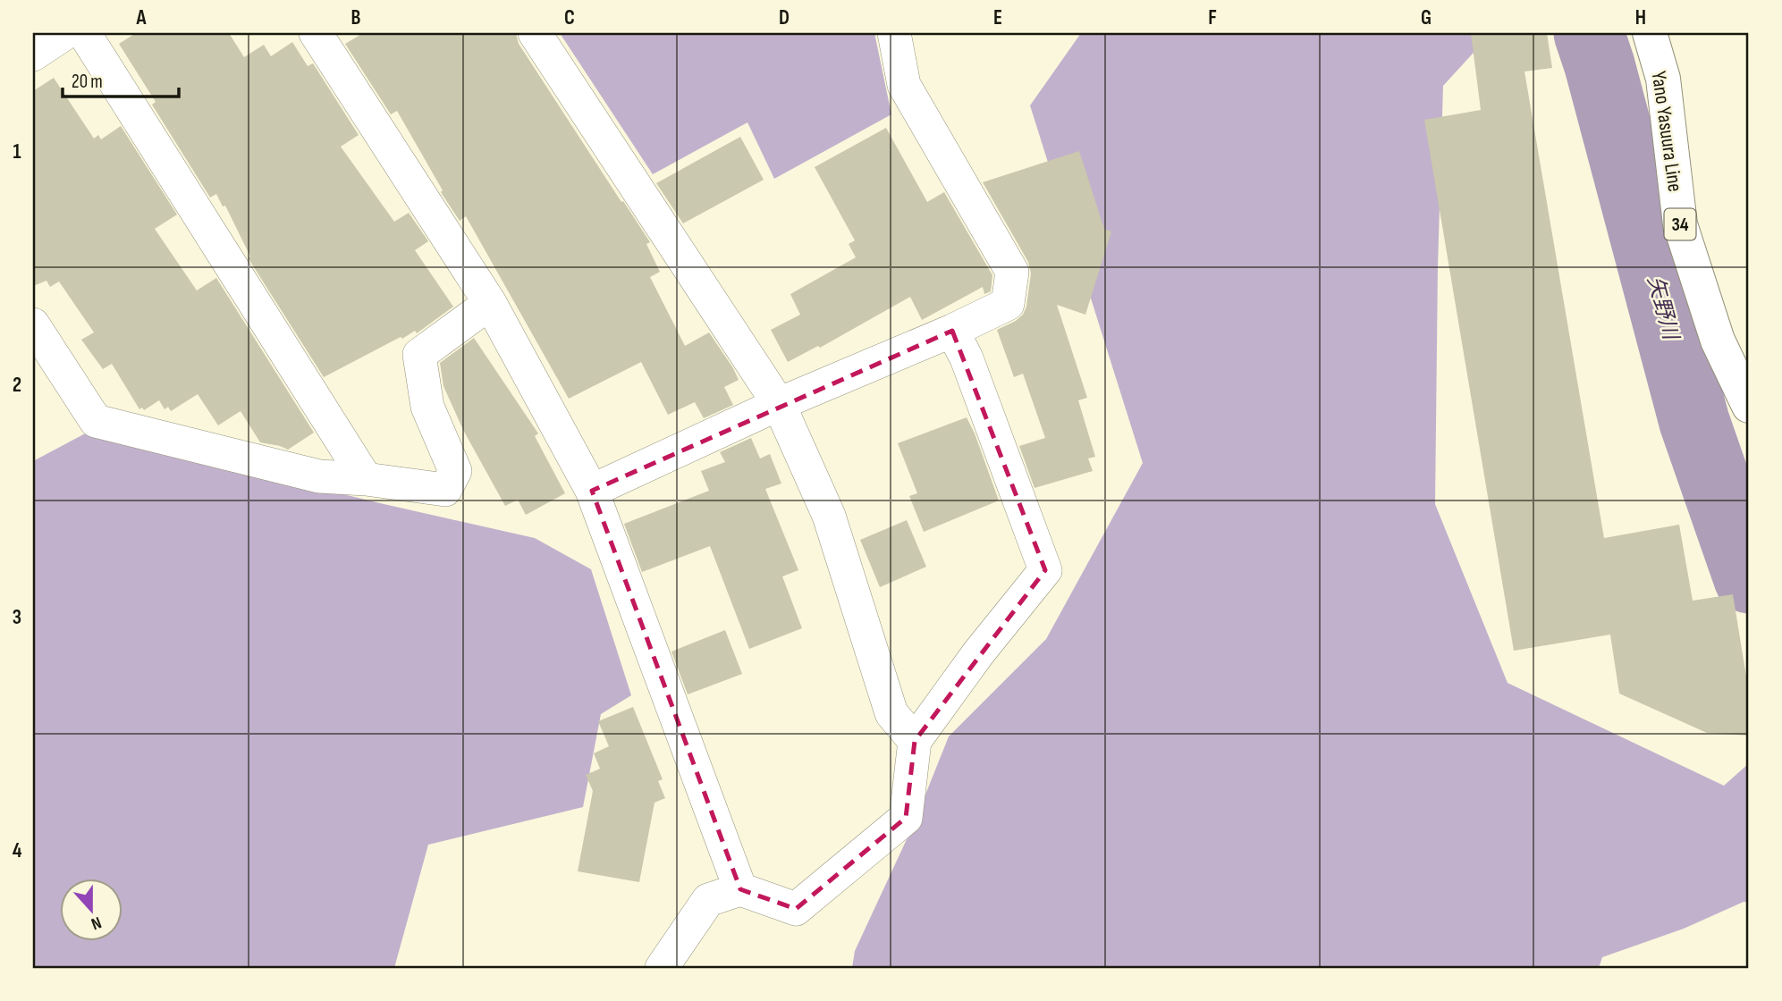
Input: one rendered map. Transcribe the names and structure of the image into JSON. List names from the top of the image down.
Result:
{
  "streets": {
    "main road": ["Yano Yasuura Line", "34"]
  },
  "water": ["矢野川"],
  "scale_bar": "20 m",
  "north": "bottom",
  "grid": {
    "columns": [
      "A",
      "B",
      "C",
      "D",
      "E",
      "F",
      "G",
      "H"
    ],
    "rows": [
      "1",
      "2",
      "3",
      "4"
    ]
  }
}
